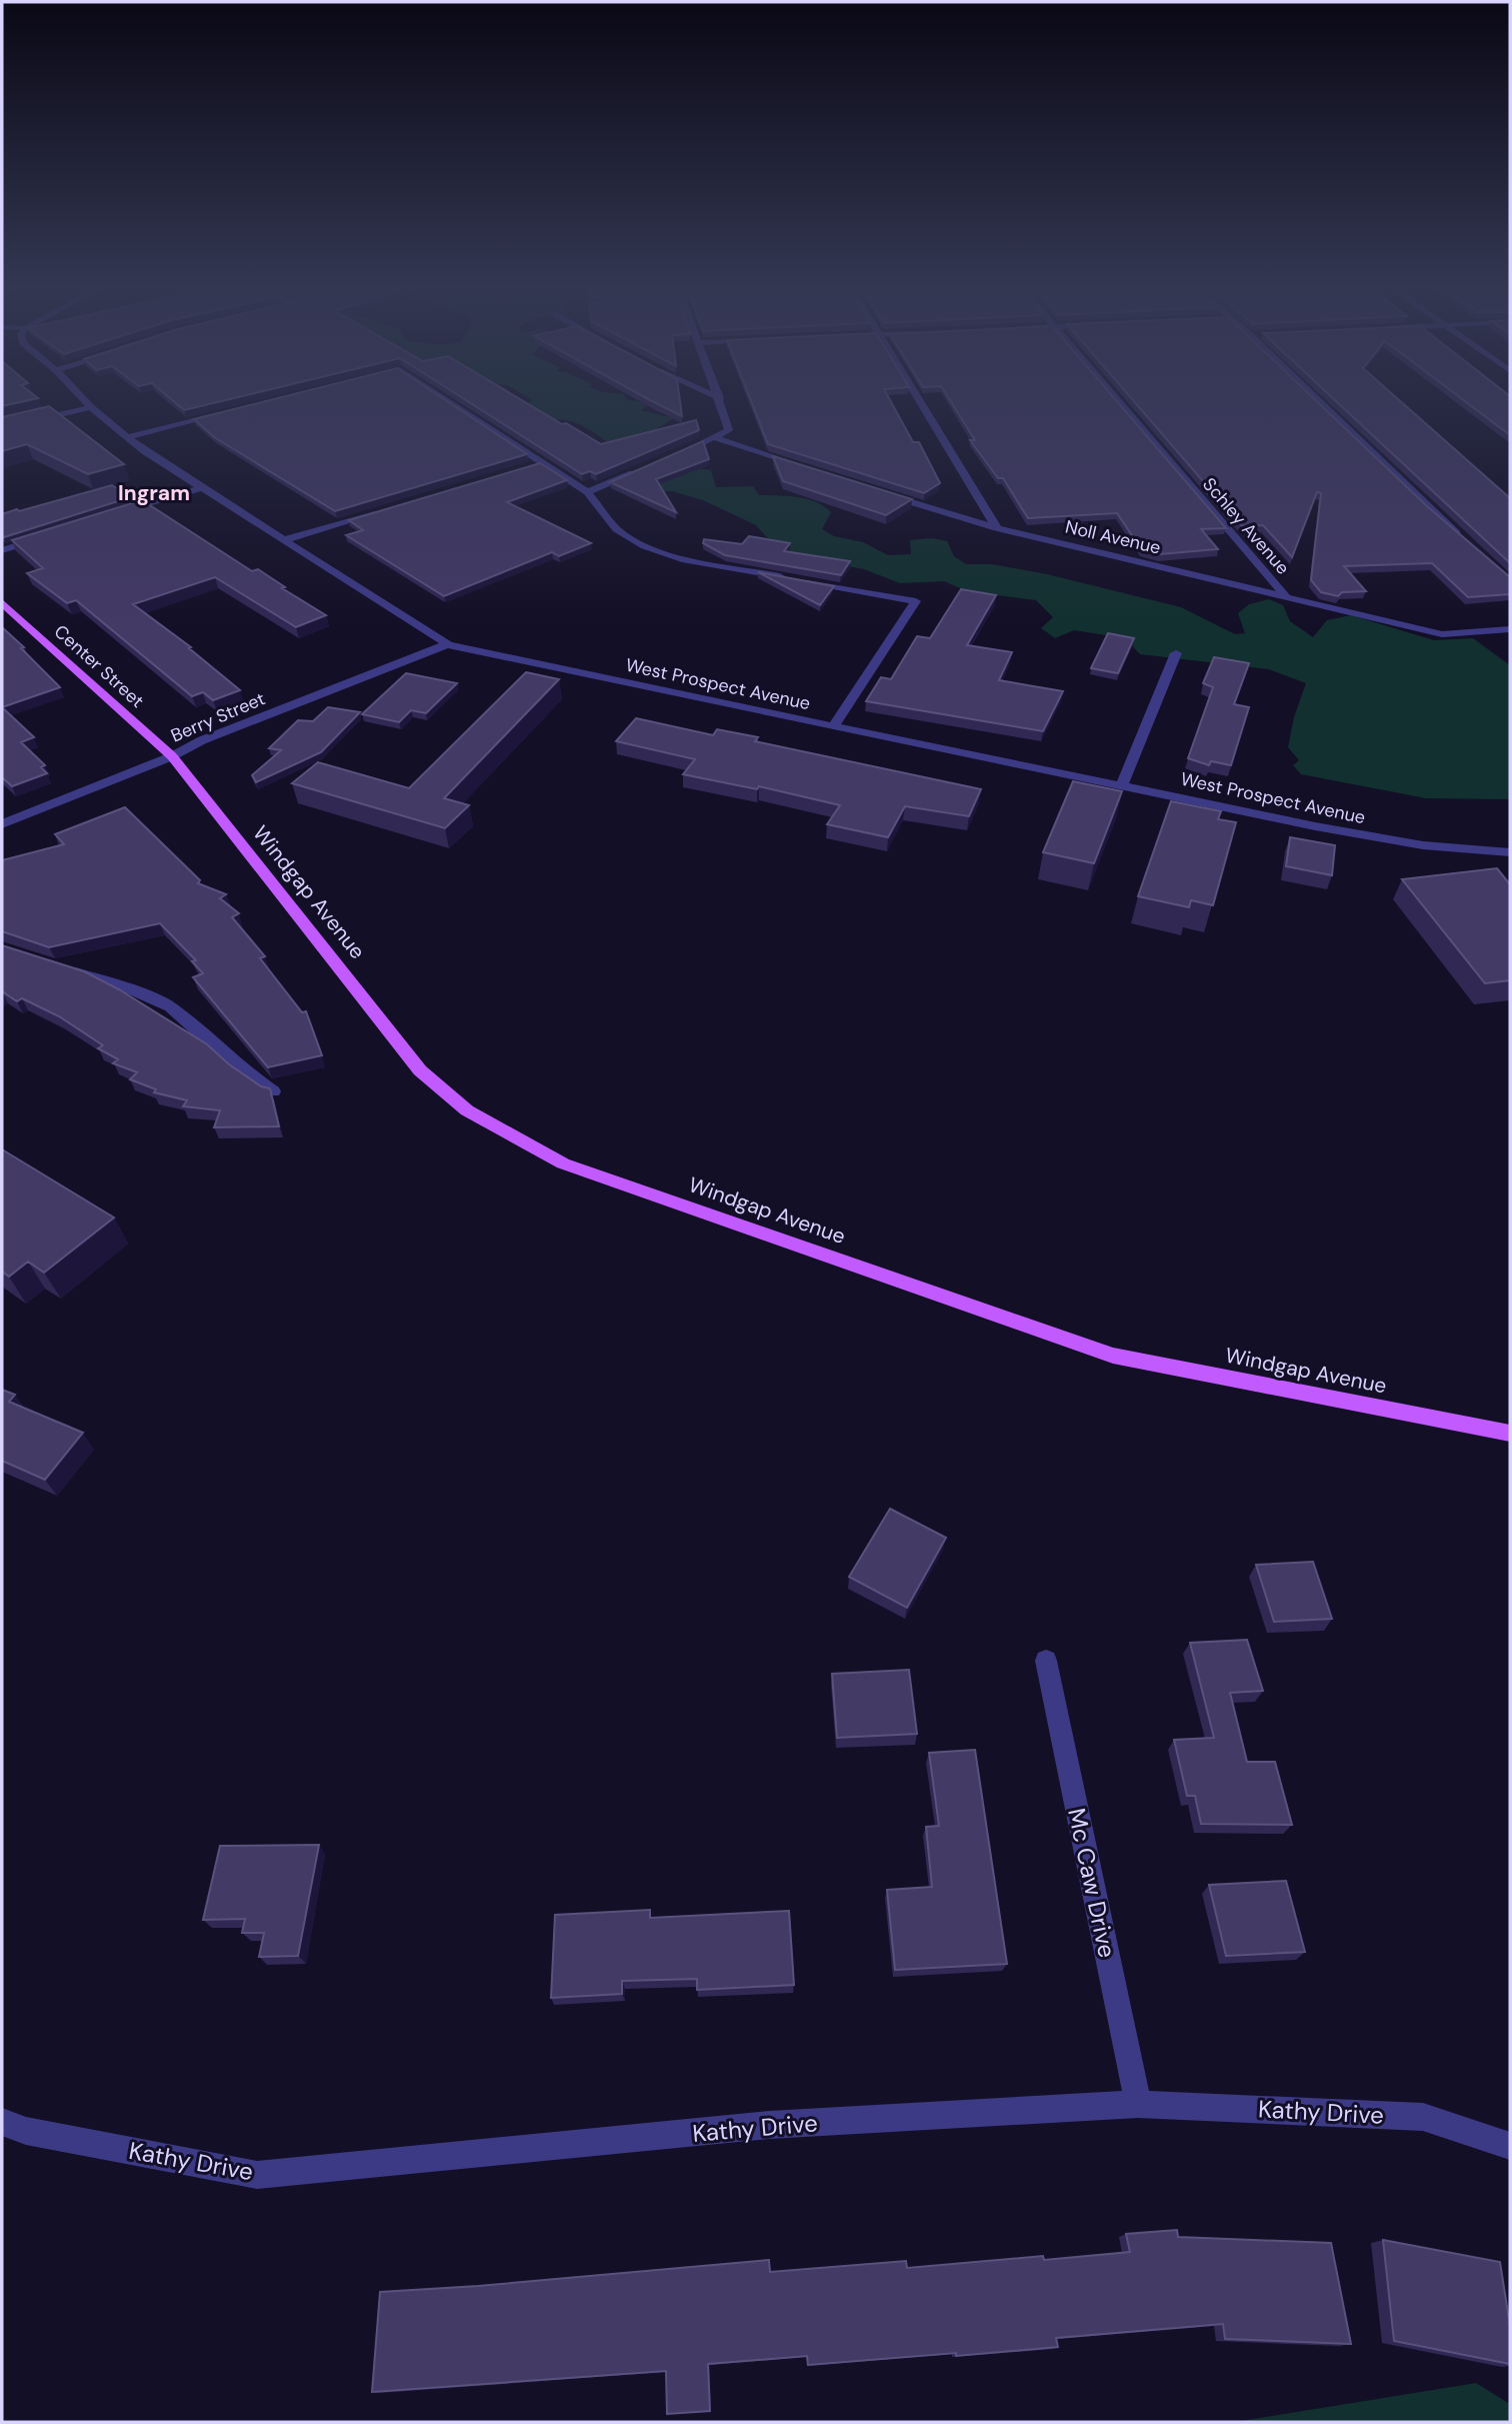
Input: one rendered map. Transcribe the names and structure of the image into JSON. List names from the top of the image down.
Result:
{
  "streets": {
    "main road": ["Center Street", "Windgap Avenue"],
    "street": [
      "Schley Avenue",
      "Noll Avenue",
      "West Prospect Avenue",
      "Berry Street",
      "Mc Caw Drive",
      "Kathy Drive"
    ]
  },
  "crossings": [
    ["Schley Avenue", "Noll Avenue"],
    ["Center Street", "Berry Street"],
    ["Center Street", "Windgap Avenue"],
    ["West Prospect Avenue", "Berry Street"],
    ["Berry Street", "Windgap Avenue"],
    ["Mc Caw Drive", "Kathy Drive"]
  ],
  "districts": ["Ingram"]
}
